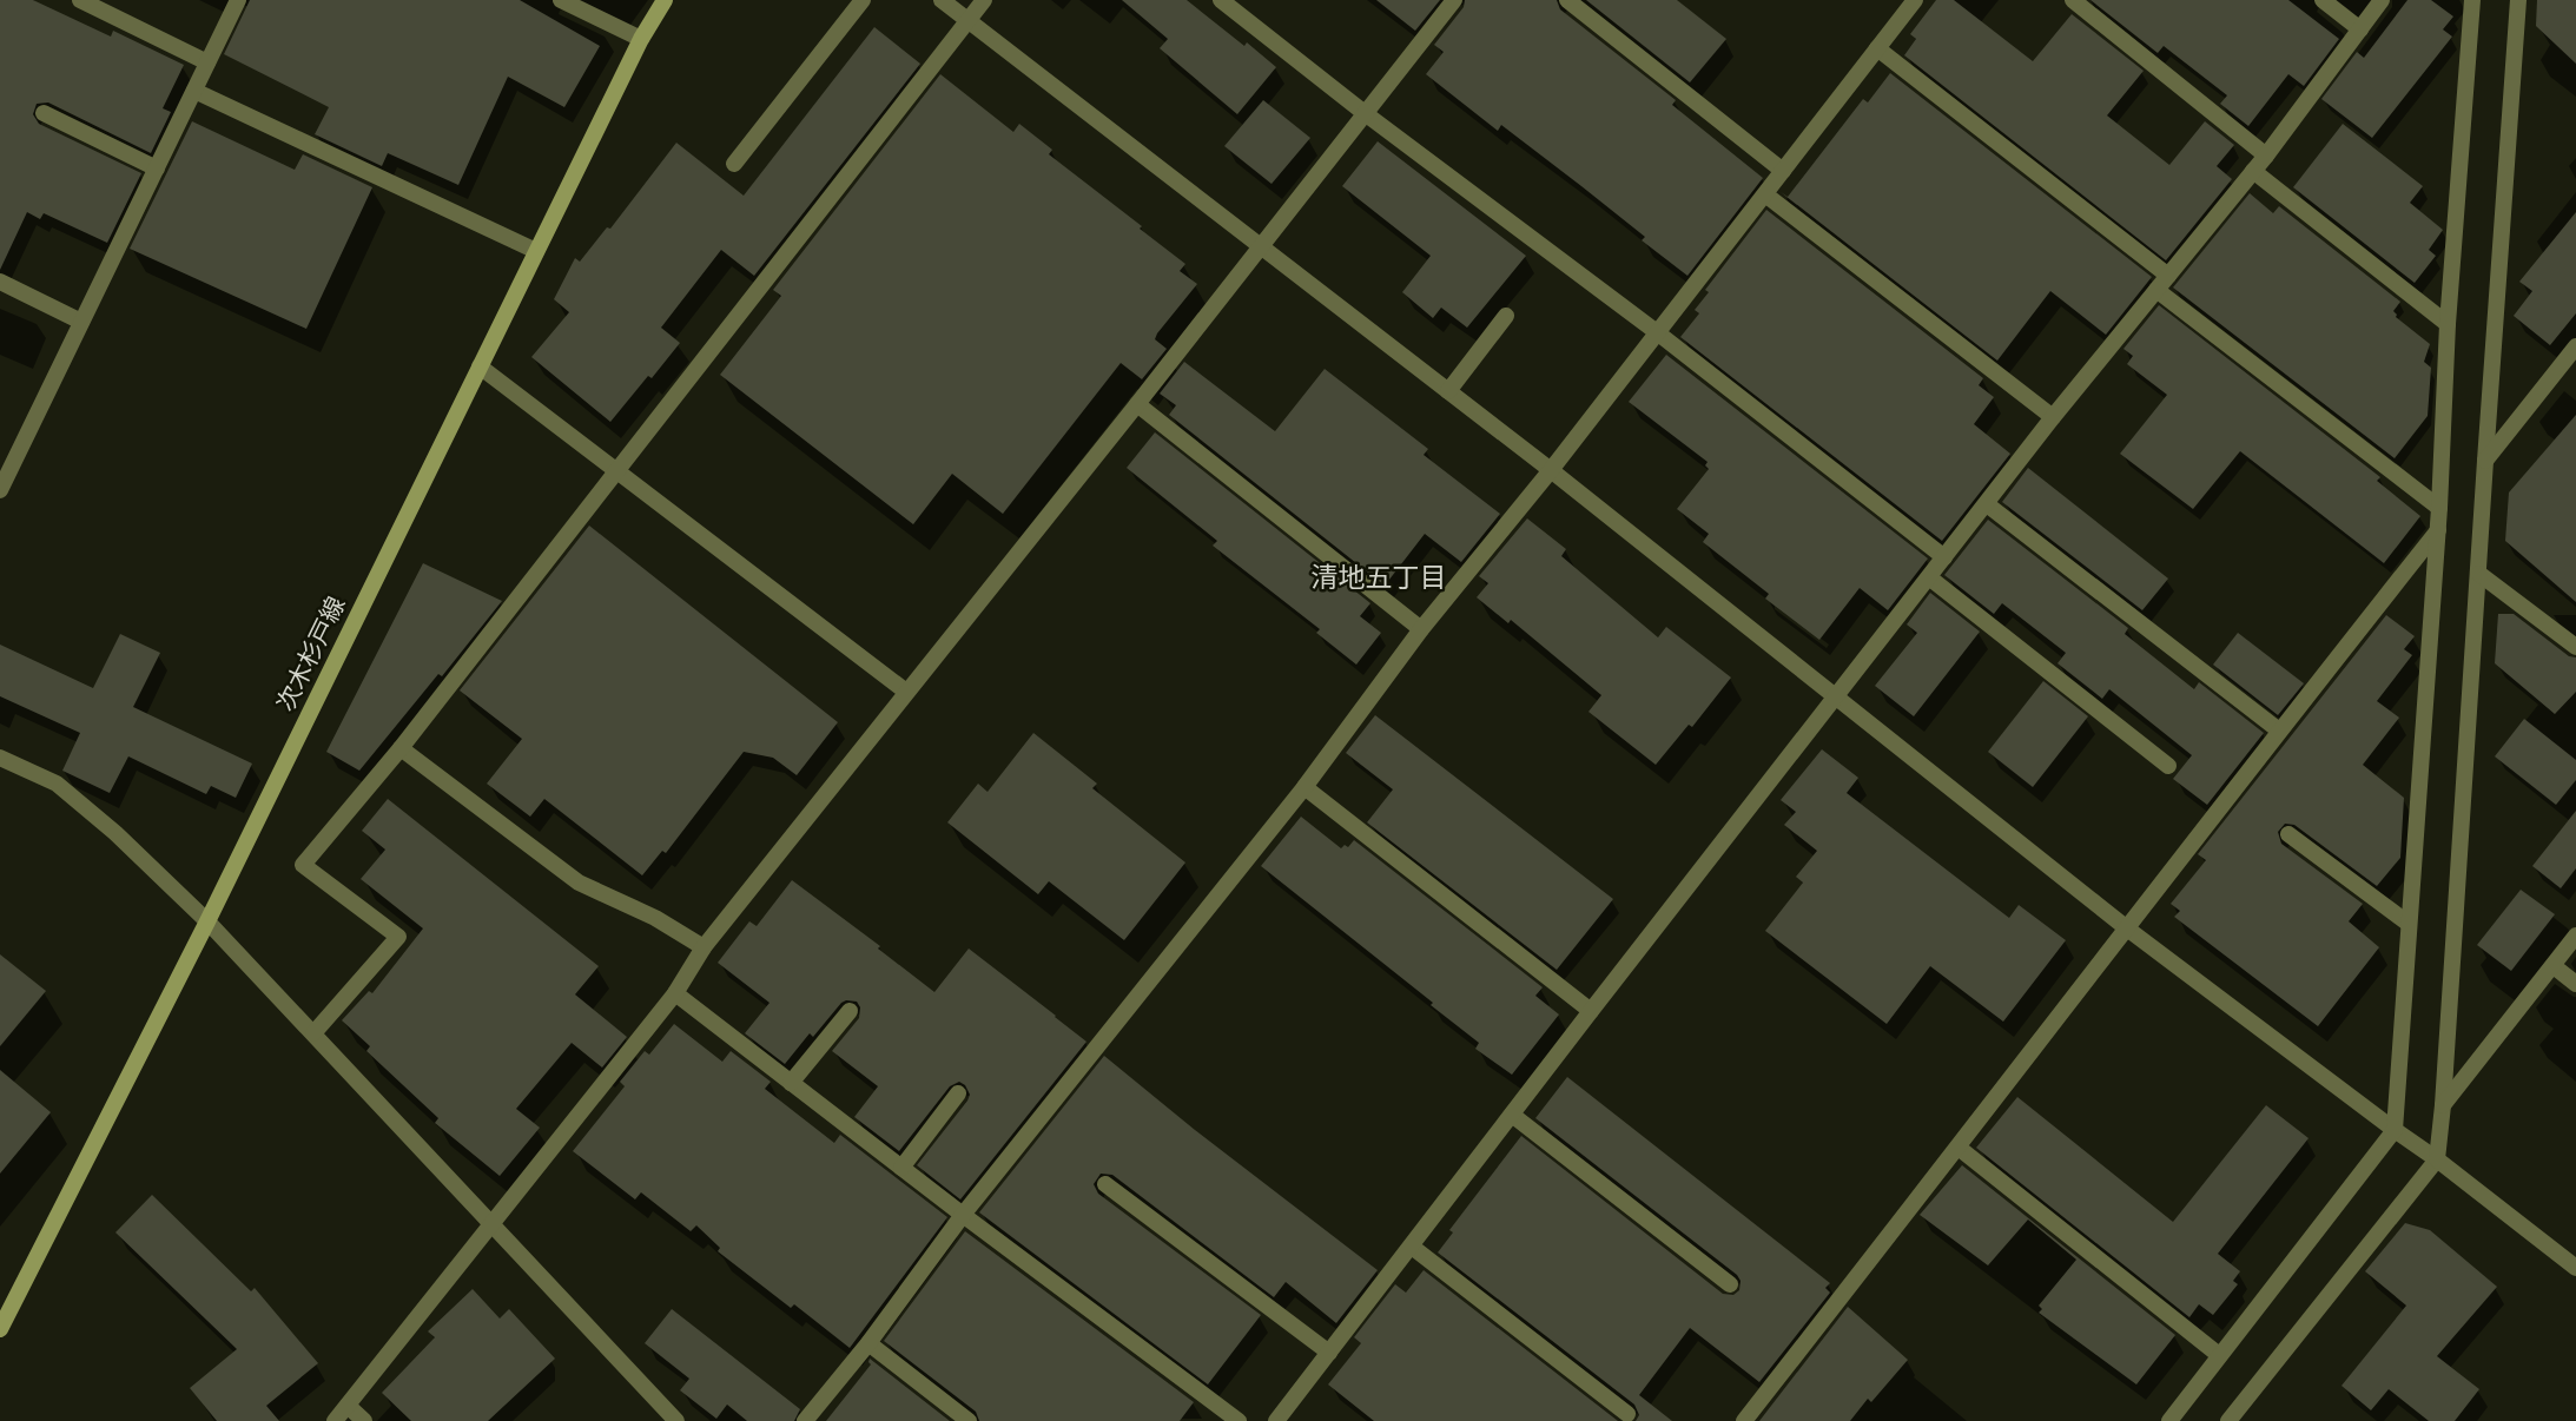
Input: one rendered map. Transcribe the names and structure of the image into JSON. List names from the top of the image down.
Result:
{
  "streets": {
    "main road": ["次木杉戸線"]
  },
  "districts": ["清地五丁目"]
}
